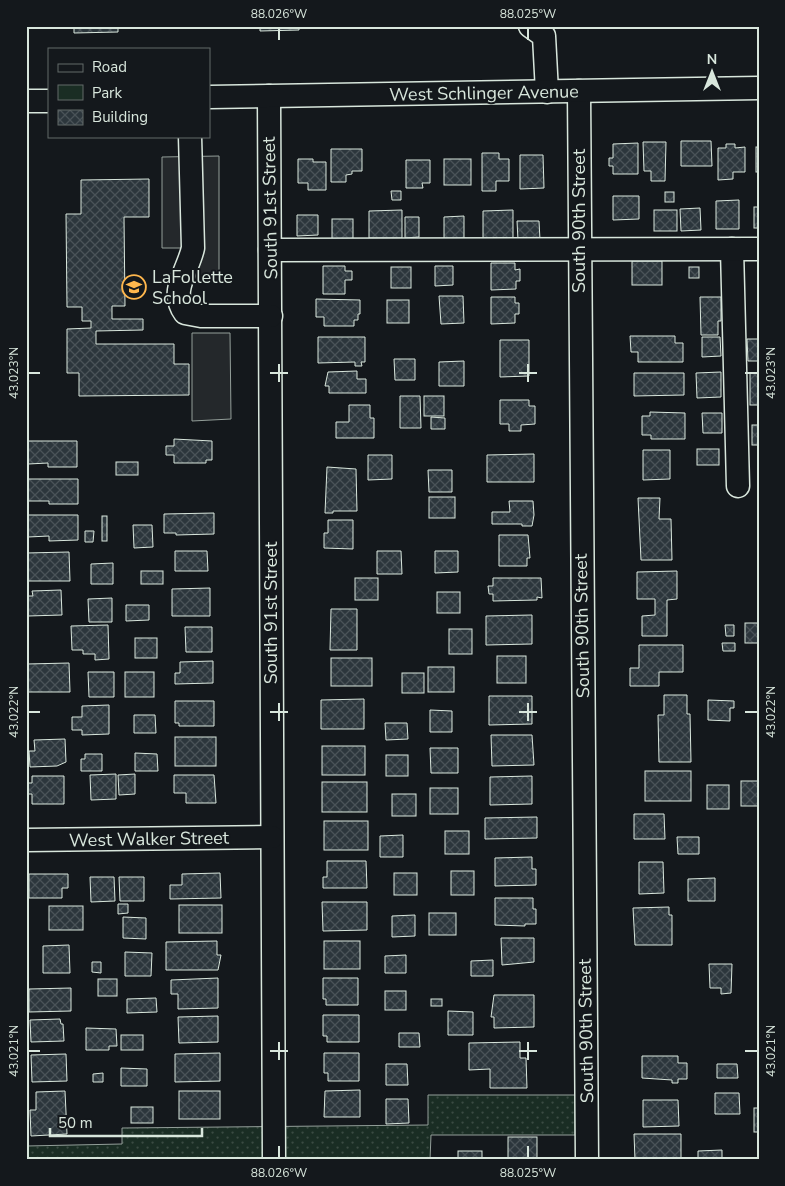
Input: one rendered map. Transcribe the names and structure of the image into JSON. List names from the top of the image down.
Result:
{
  "streets": {
    "street": [
      "West Schlinger Avenue",
      "South 91st Street",
      "South 90th Street",
      "West Walker Street"
    ]
  },
  "crossings": [
    ["West Schlinger Avenue", "South 91st Street"],
    ["West Schlinger Avenue", "South 90th Street"],
    ["South 91st Street", "West Walker Street"]
  ],
  "places": {
    "school or university": ["LaFollette School"]
  },
  "legend": ["Road", "Park", "Building"],
  "scale_bar": "50 m",
  "north": "top",
  "coordinates": [
    "88.026°W",
    "88.025°W",
    "43.023°N",
    "43.022°N",
    "43.021°N"
  ]
}
